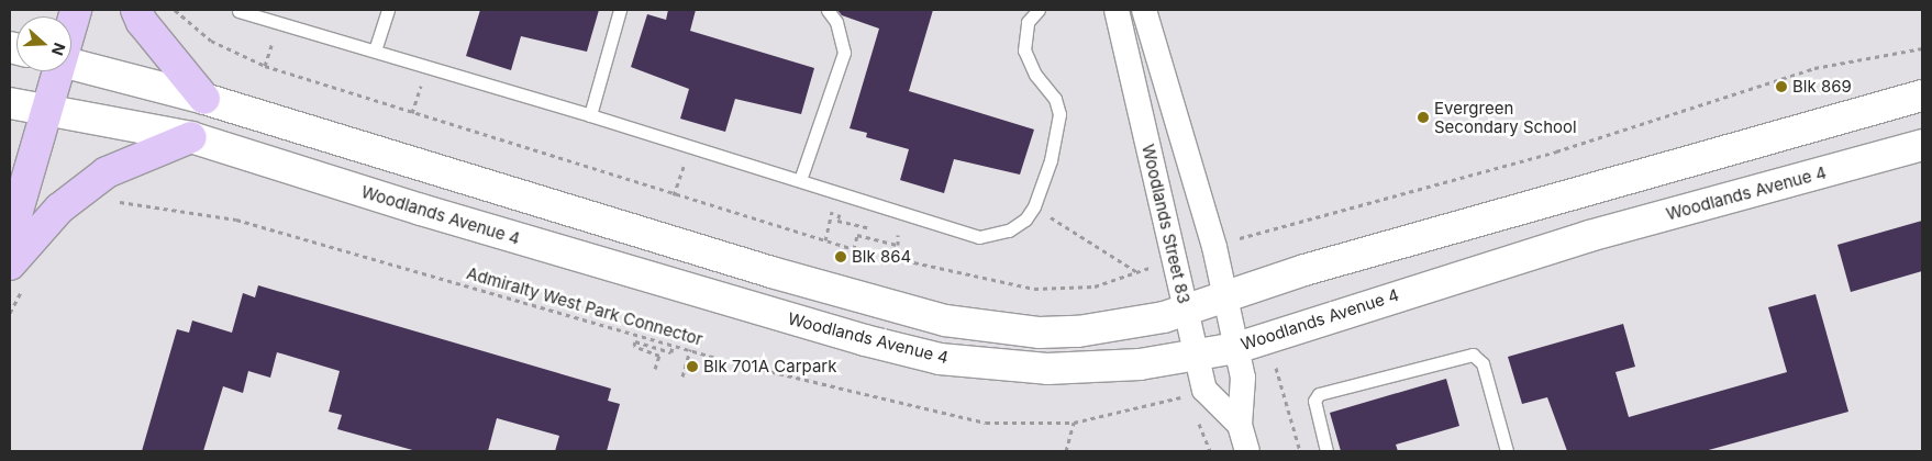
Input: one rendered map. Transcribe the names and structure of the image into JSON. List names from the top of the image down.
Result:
{
  "streets": {
    "main road": ["Woodlands Avenue 4"],
    "street": ["Woodlands Street 83"],
    "path": ["Admiralty West Park Connector"]
  },
  "crossings": [
    ["Woodlands Avenue 4", "Woodlands Street 83"]
  ],
  "places": [
    "Blk 869",
    "Evergreen Secondary School",
    "Blk 864",
    "Blk 701A Carpark"
  ],
  "north": "right"
}
